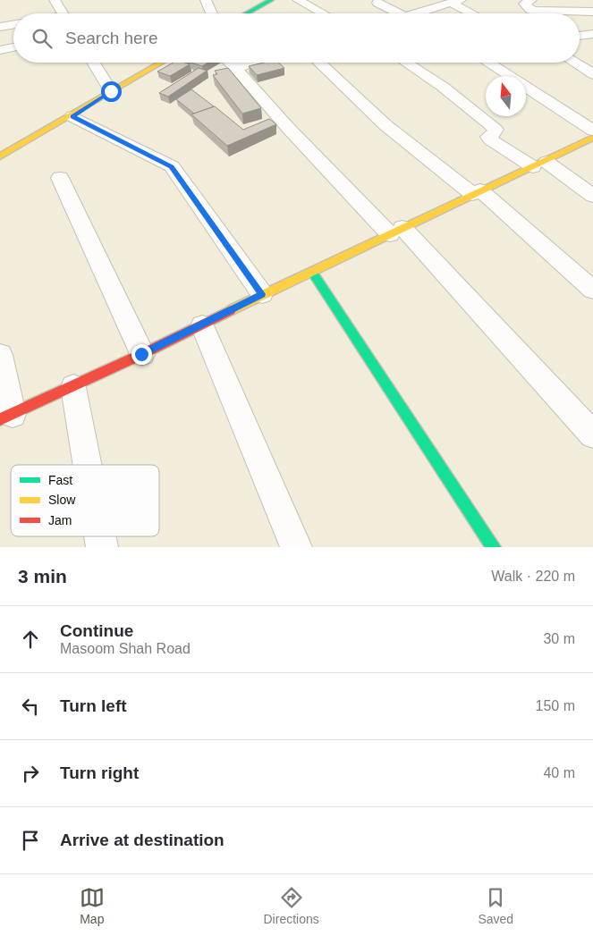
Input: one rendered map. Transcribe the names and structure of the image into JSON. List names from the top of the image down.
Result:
{
  "legend": ["Fast", "Slow", "Jam"],
  "north": "top",
  "page": {
    "search": "Search here",
    "heading": ["3 min", "Walk · 220 m"],
    "list": [
      ["Continue", "Masoom Shah Road", "30 m"],
      ["Turn left", "150 m"],
      ["Turn right", "40 m"],
      "Arrive at destination"
    ],
    "nav": ["Map", "Directions", "Saved"]
  }
}
